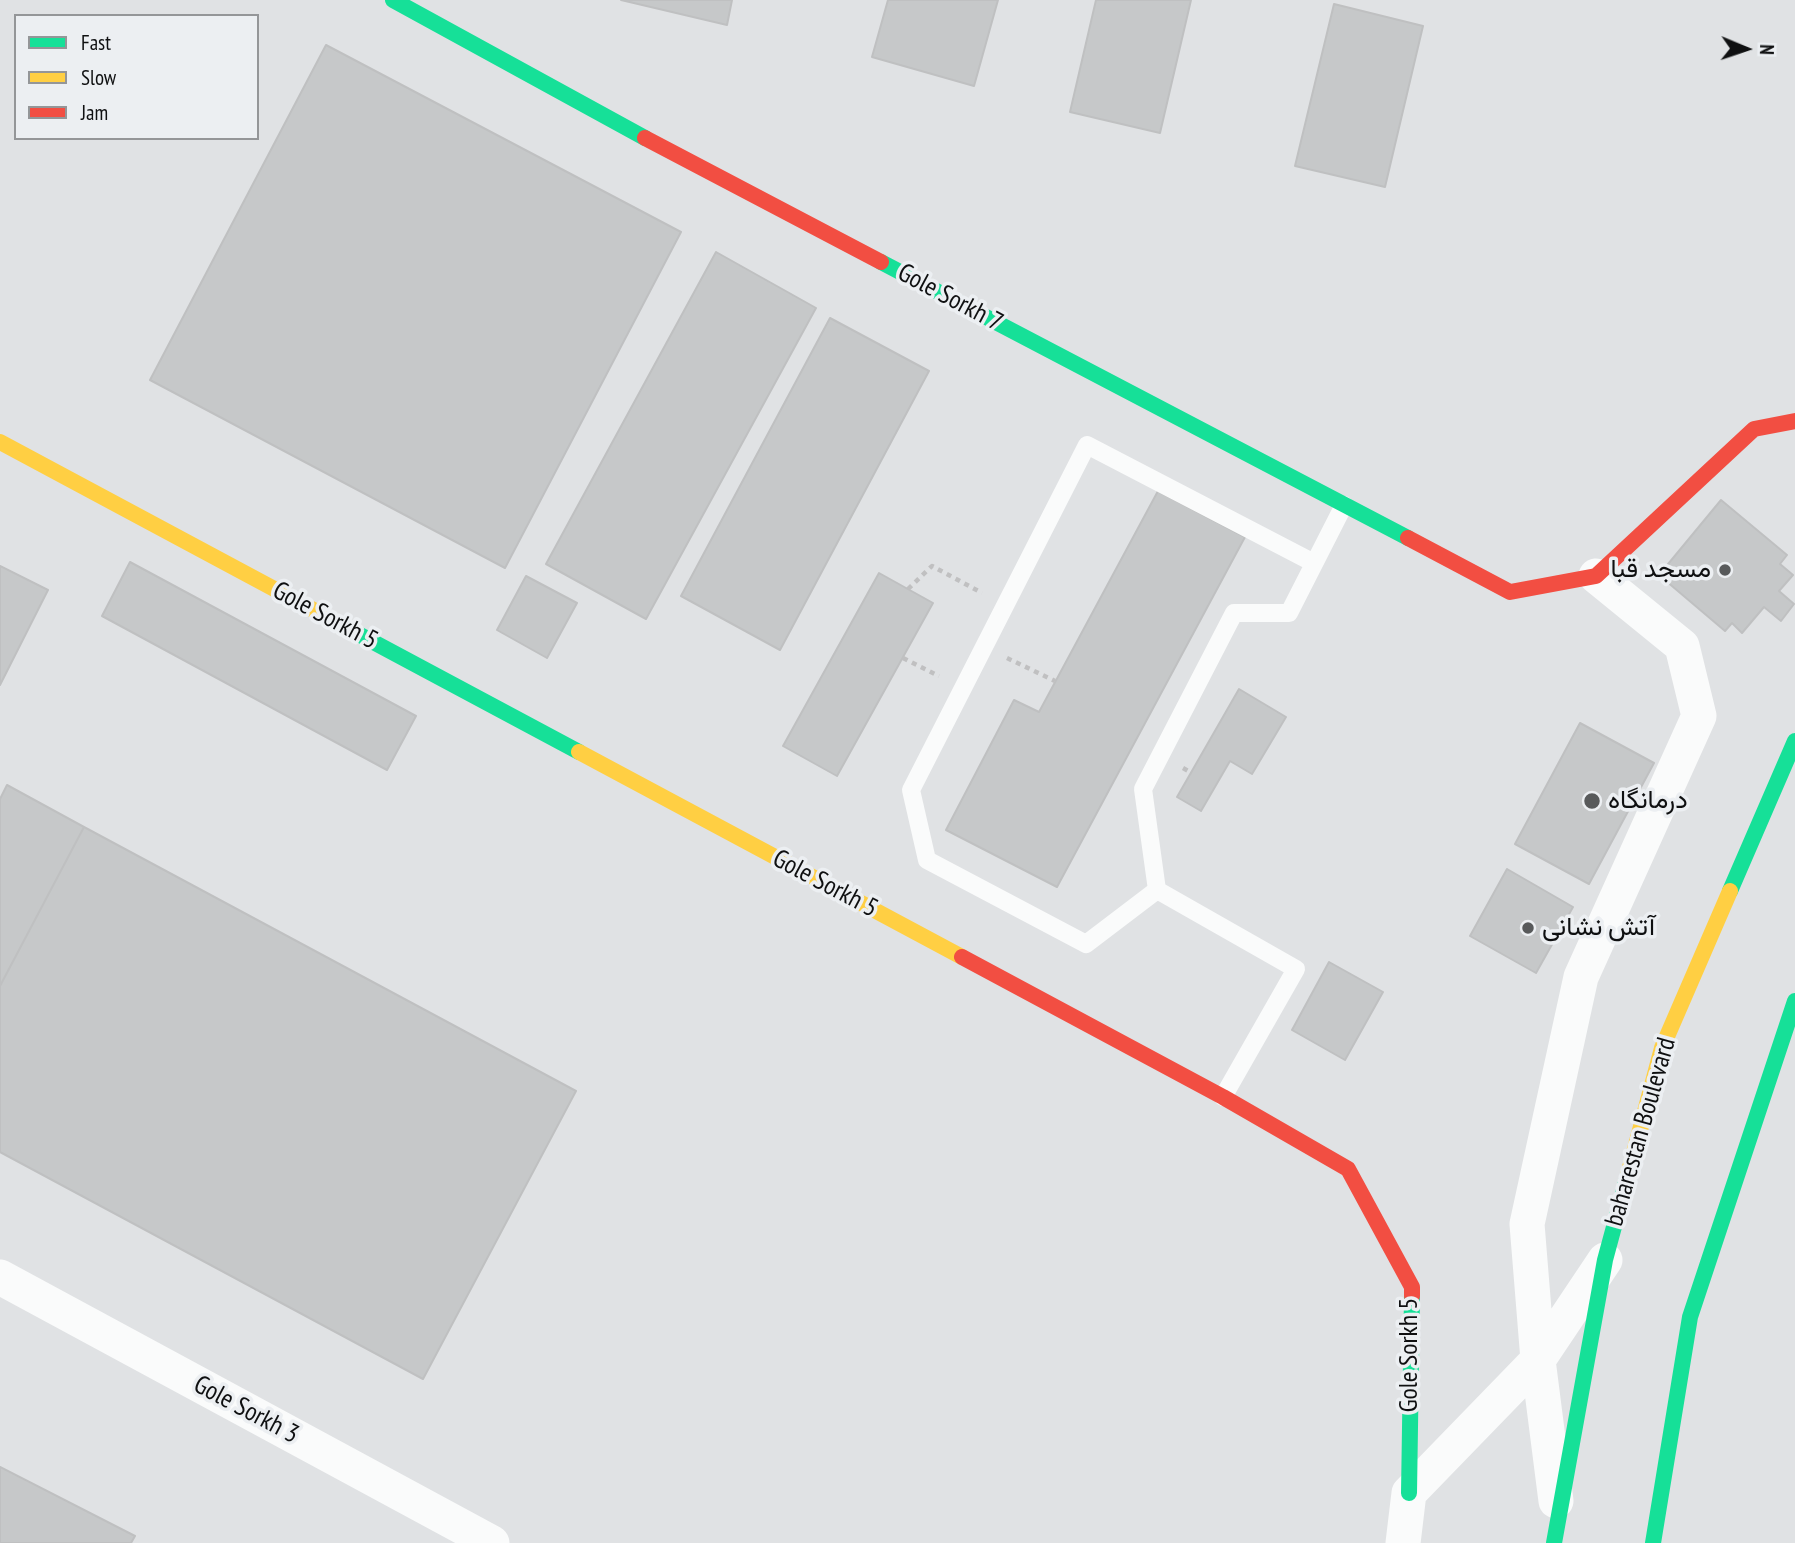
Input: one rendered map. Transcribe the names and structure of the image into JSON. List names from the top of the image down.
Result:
{
  "streets": {
    "street": [
      "Gole Sorkh 7",
      "Gole Sorkh 5",
      "baharestan Boulevard",
      "Gole Sorkh 3"
    ]
  },
  "places": ["مسجد قبا", "درمانگاه", "آتش نشانی"],
  "legend": ["Fast", "Slow", "Jam"],
  "north": "right"
}
